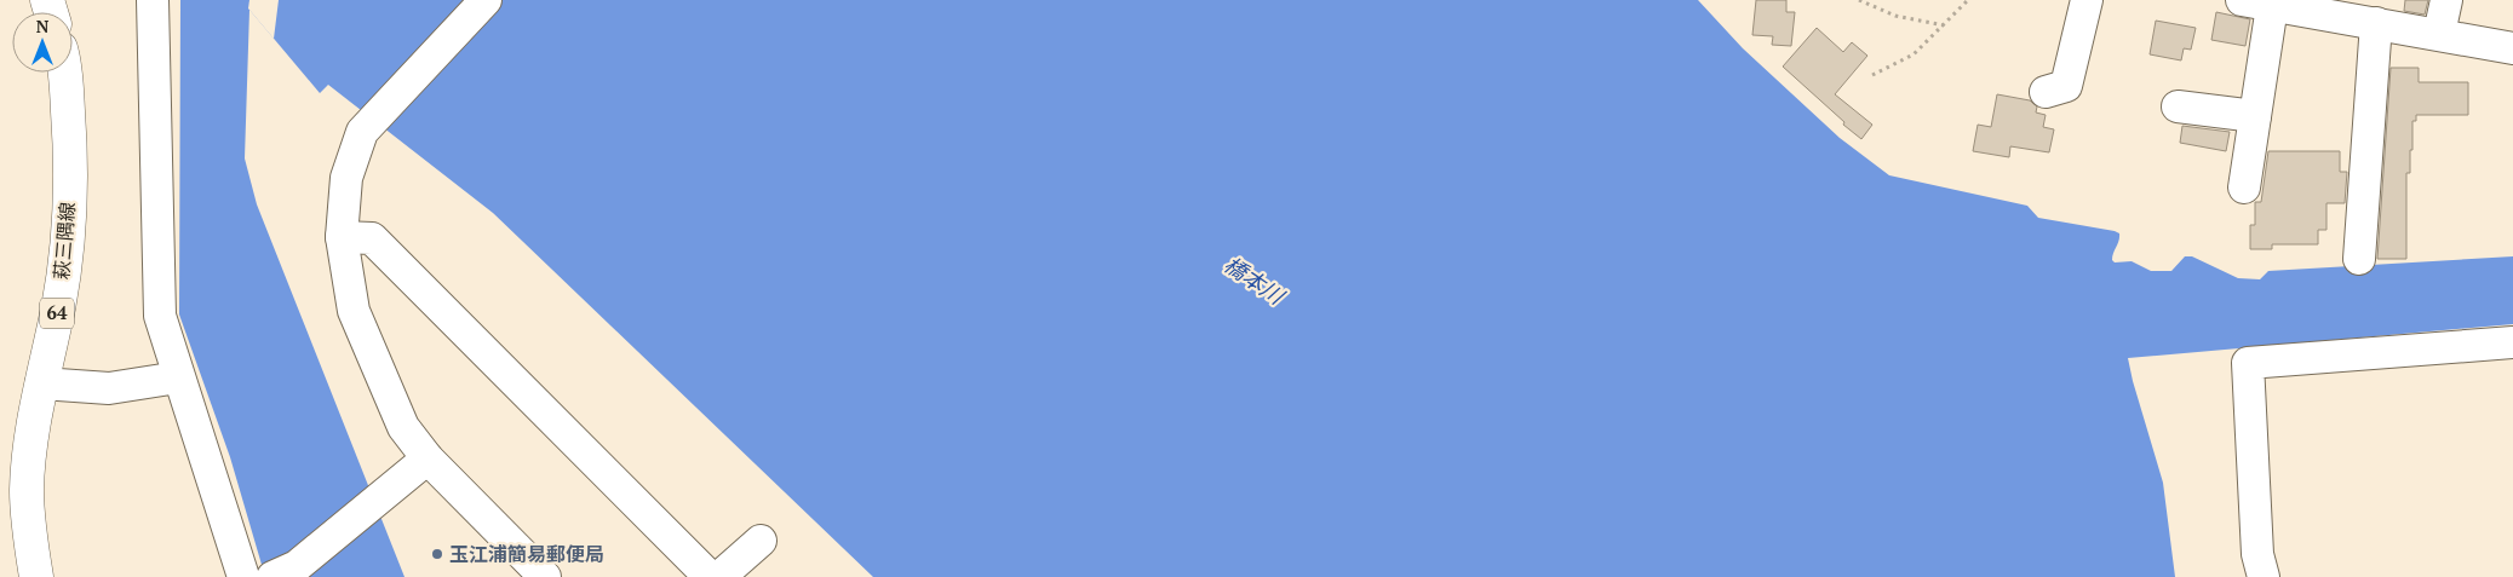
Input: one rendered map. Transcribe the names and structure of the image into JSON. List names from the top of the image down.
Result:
{
  "streets": {
    "main road": ["萩三隅線", "64"]
  },
  "water": ["橋本川"],
  "places": ["玉江浦簡易郵便局"],
  "north": "top"
}
